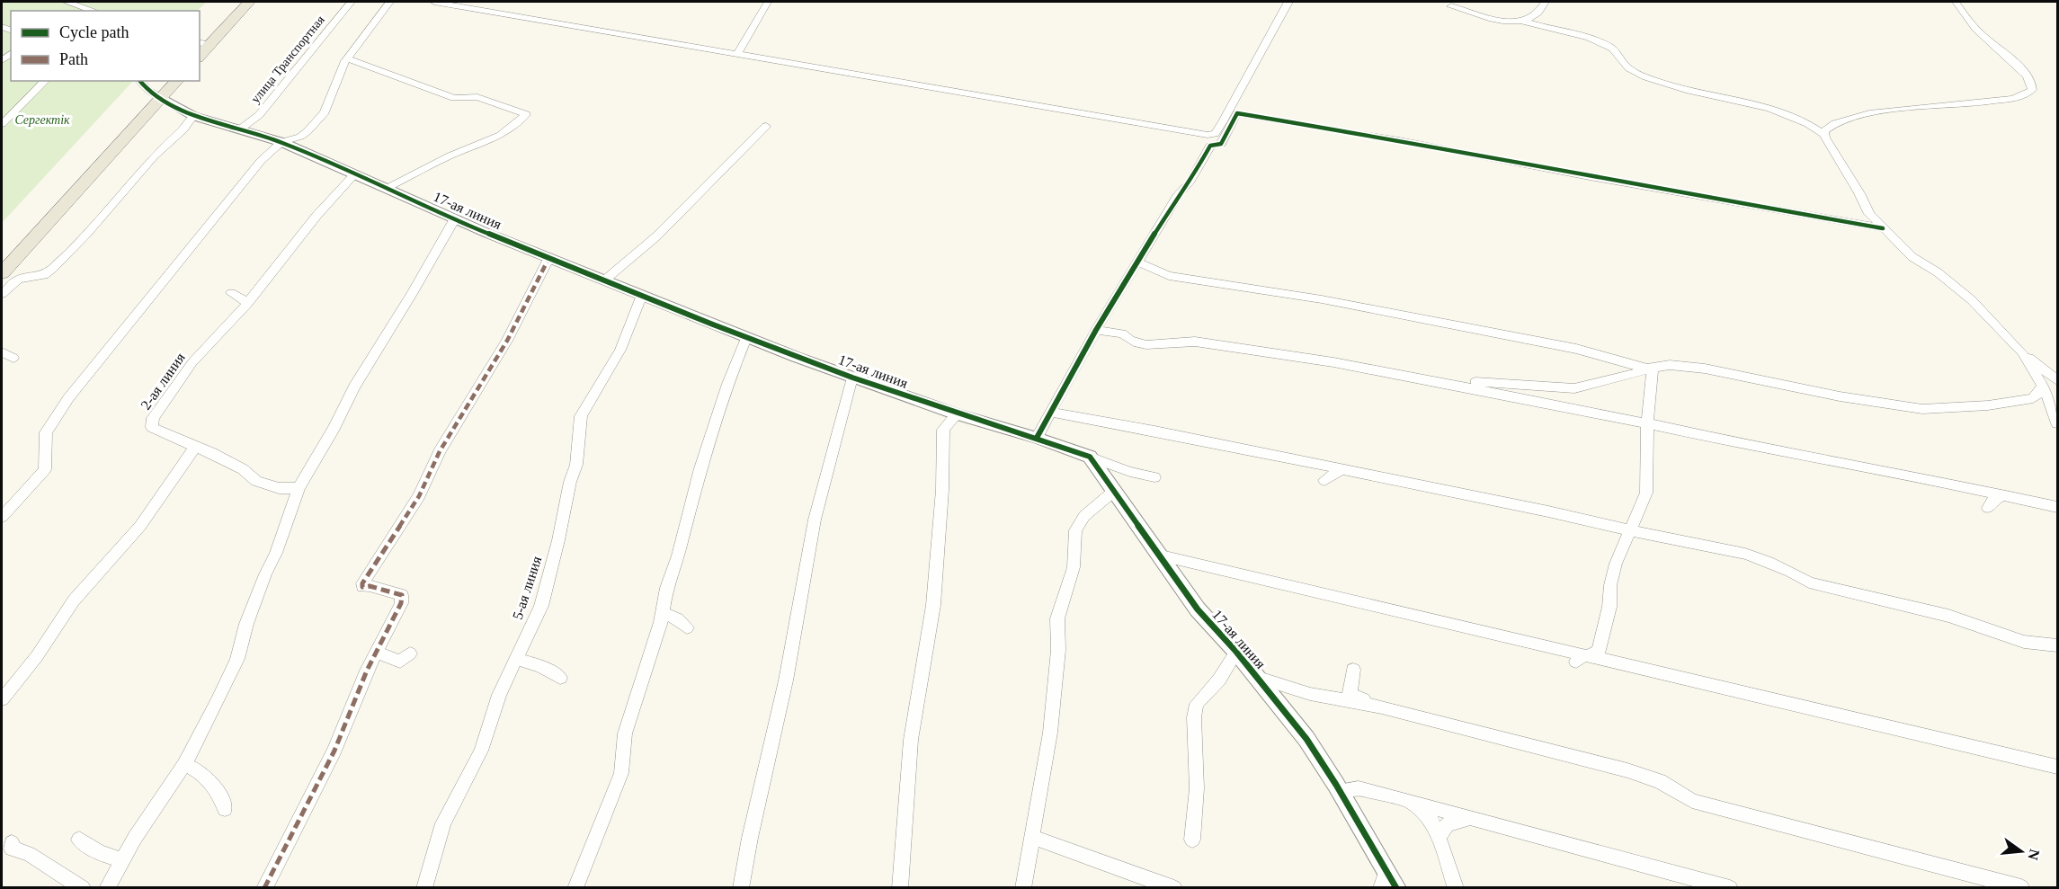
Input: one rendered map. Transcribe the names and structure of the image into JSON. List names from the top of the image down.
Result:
{
  "streets": {
    "street": [
      "улица Транспортная",
      "17-ая линия",
      "2-ая линия",
      "5-ая линия"
    ]
  },
  "crossings": [
    ["улица Транспортная", "17-ая линия"],
    ["17-ая линия", "2-ая линия"],
    ["17-ая линия", "5-ая линия"]
  ],
  "parks": ["Сергектік"],
  "legend": ["Cycle path", "Path"],
  "north": "right"
}
